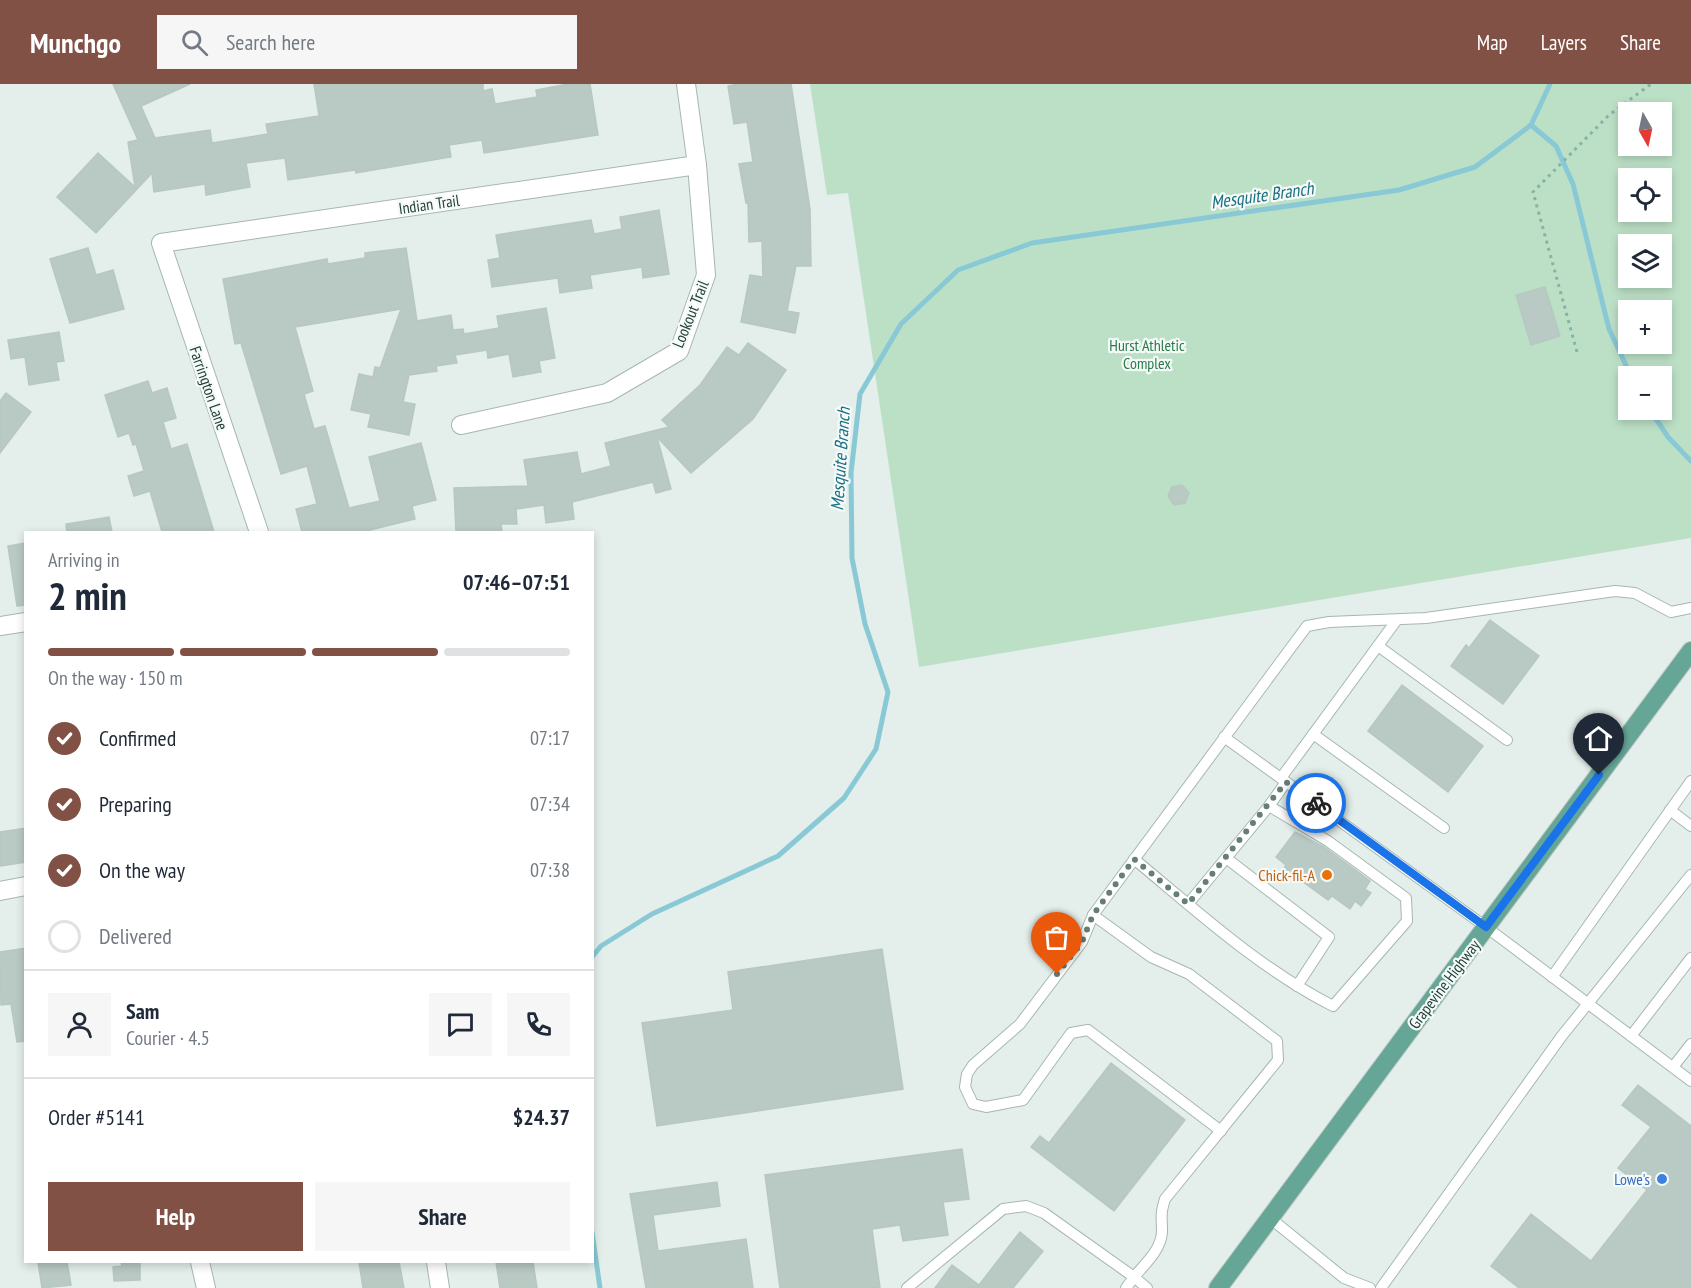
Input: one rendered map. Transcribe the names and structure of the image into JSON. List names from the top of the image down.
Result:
{
  "streets": {
    "main road": ["Grapevine Highway"],
    "street": ["Indian Trail", "Lookout Trail", "Farrington Lane"]
  },
  "crossings": [
    ["Indian Trail", "Lookout Trail"],
    ["Indian Trail", "Farrington Lane"]
  ],
  "water": ["Mesquite Branch"],
  "parks": ["Hurst Athletic Complex"],
  "places": ["Chick-fil-A", "Lowe's"],
  "north": "bottom",
  "page": {
    "header": "Munchgo",
    "search": "Search here",
    "nav": ["Map", "Layers", "Share"],
    "map_buttons": ["+", "−"],
    "heading": ["2 min", "Arriving in", "07:46–07:51"],
    "panel": [
      "Sam",
      "Courier · 4.5",
      "Order #5141",
      "$24.37"
    ],
    "bar": "On the way · 150 m",
    "list": [
      ["Confirmed", "07:17"],
      ["Preparing", "07:34"],
      ["On the way", "07:38"],
      "Delivered"
    ],
    "buttons": ["Help", "Share"]
  }
}
